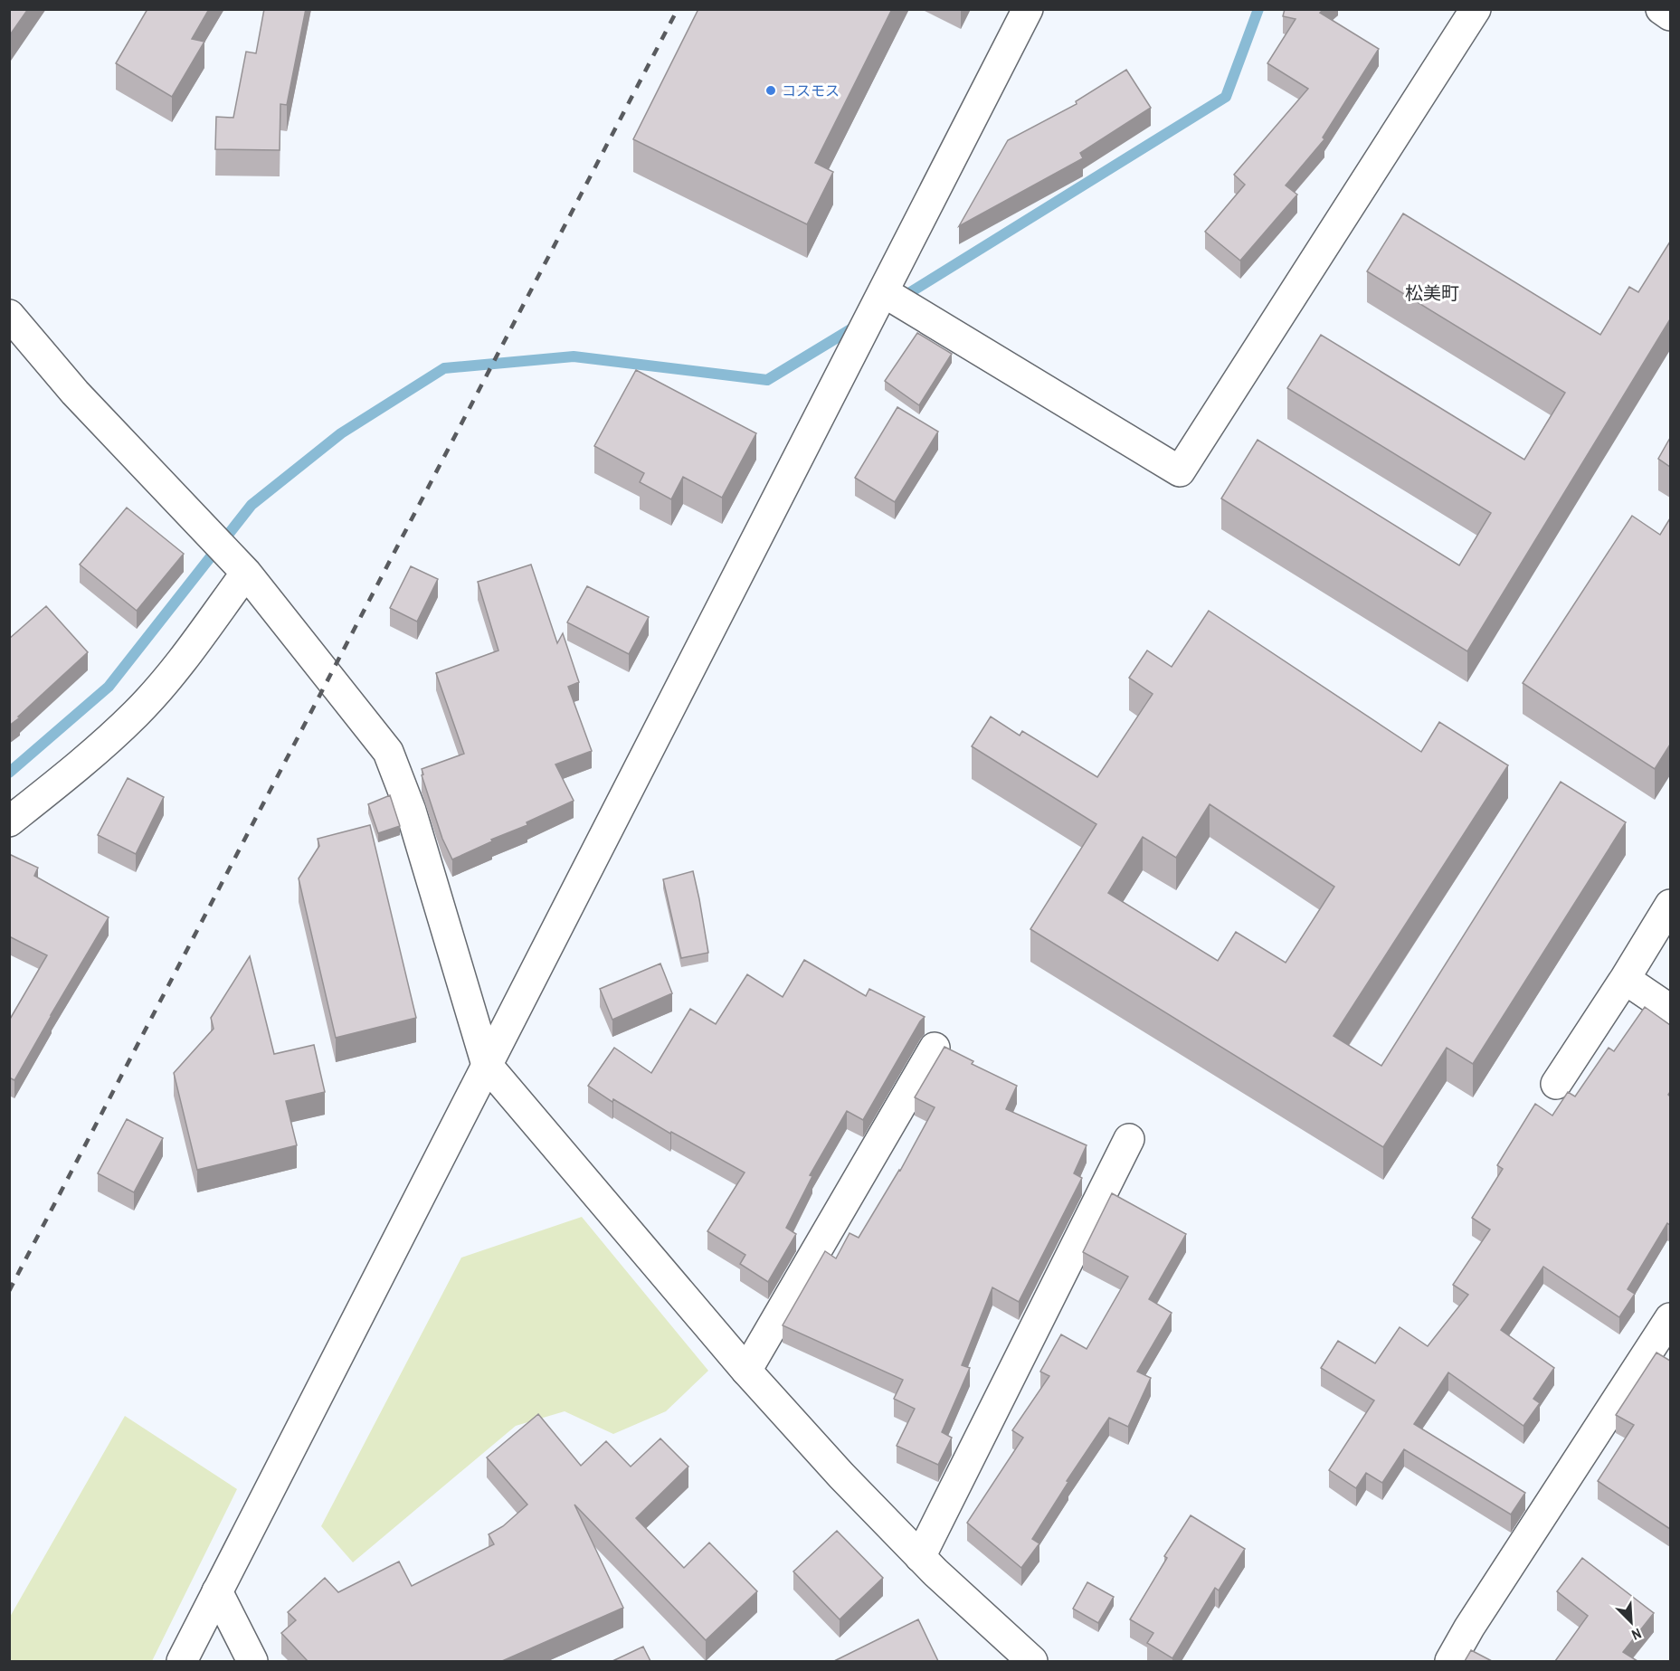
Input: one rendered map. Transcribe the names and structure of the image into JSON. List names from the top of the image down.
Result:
{
  "districts": ["松美町"],
  "places": ["コスモス"],
  "north": "bottom right"
}
